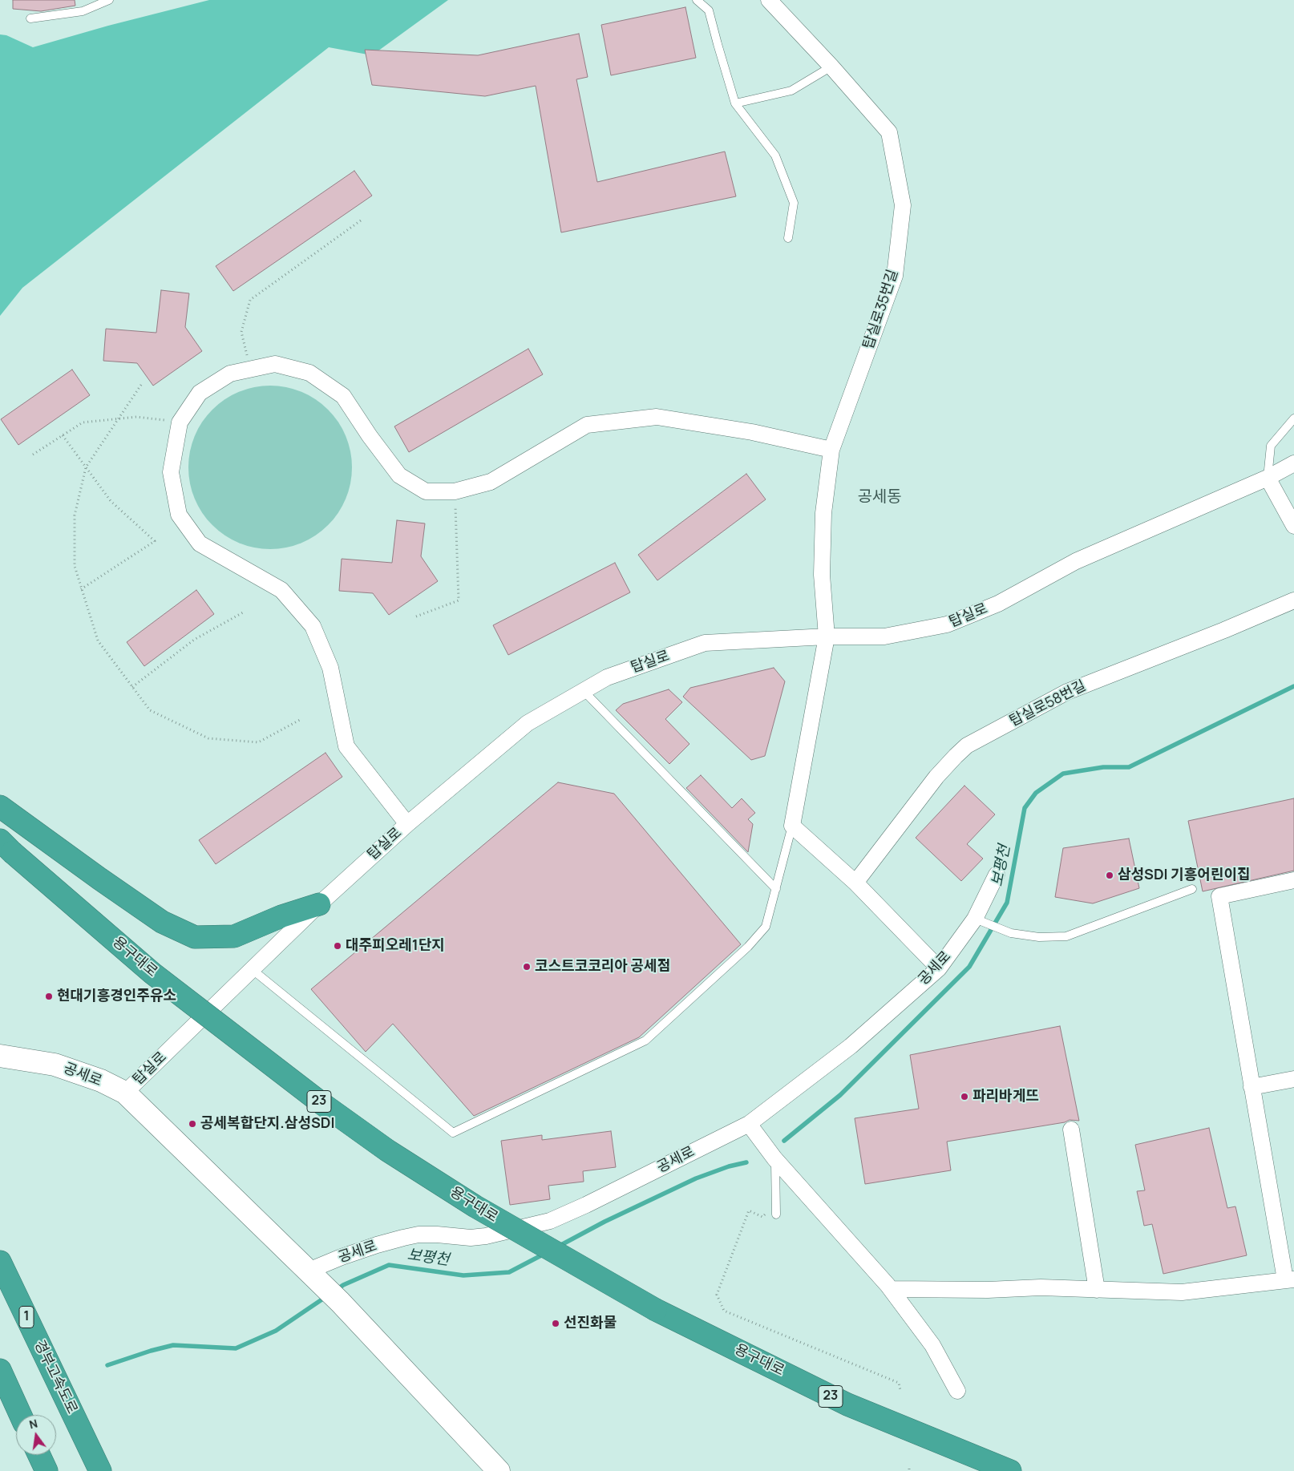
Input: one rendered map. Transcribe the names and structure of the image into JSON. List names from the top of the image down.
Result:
{
  "streets": {
    "highway": [
      "용구대로",
      "23",
      "1",
      "경부고속도로"
    ],
    "street": [
      "탑실로35번길",
      "탑실로",
      "탑실로58번길",
      "공세로"
    ]
  },
  "crossings": [
    ["탑실로35번길", "탑실로"],
    ["탑실로", "공세로"]
  ],
  "districts": ["공세동"],
  "water": ["보평천"],
  "places": [
    "삼성SDI 기흥어린이집",
    "대주피오레1단지",
    "코스트코코리아 공세점",
    "현대기흥경인주유소",
    "파리바게뜨",
    "공세복합단지.삼성SDI",
    "선진화물"
  ],
  "north": "top"
}
